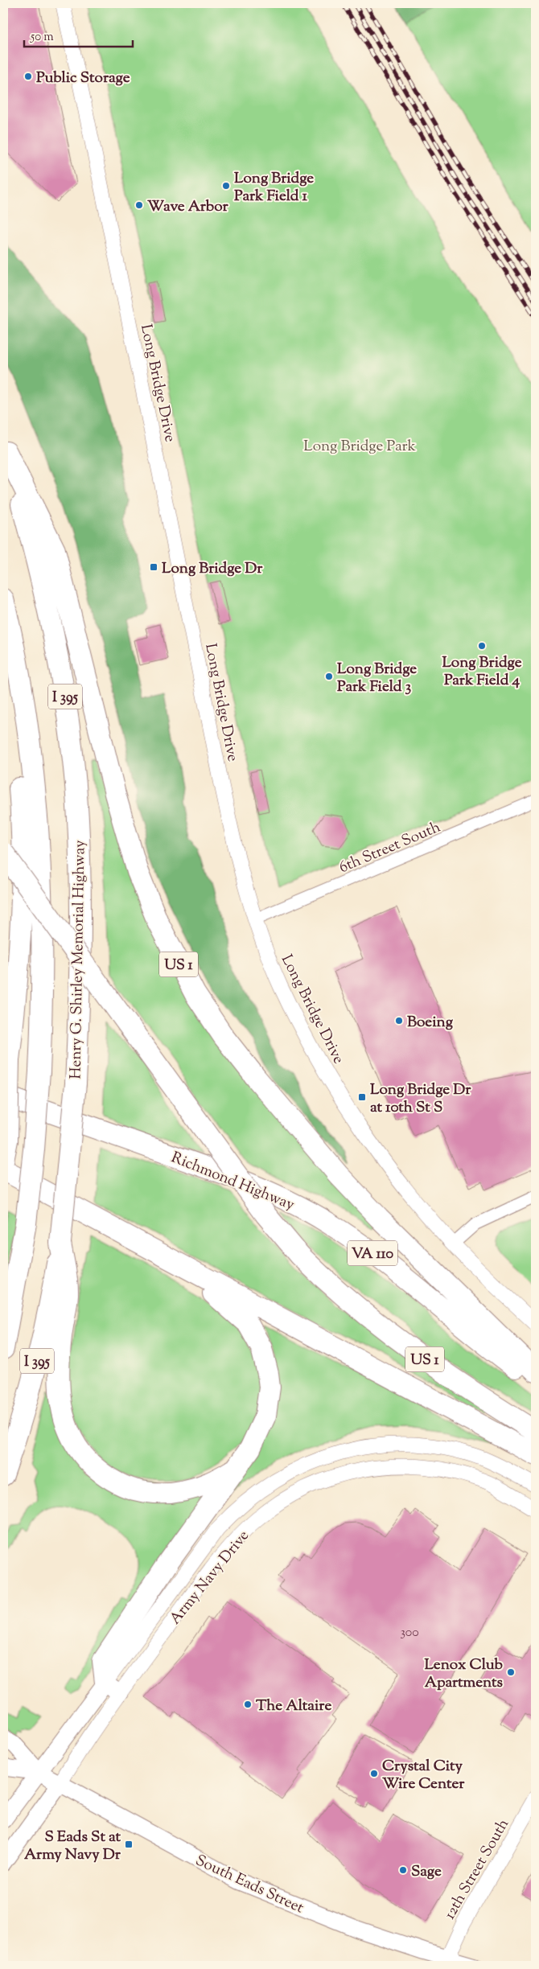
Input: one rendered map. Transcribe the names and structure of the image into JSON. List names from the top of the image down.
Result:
{
  "streets": {
    "highway": [
      "I 395",
      "Henry G. Shirley Memorial Highway",
      "US 1",
      "Richmond Highway",
      "VA 110"
    ],
    "main road": ["Army Navy Drive", "South Eads Street"],
    "street": ["Long Bridge Drive", "6th Street South", "12th Street South"]
  },
  "crossings": [
    ["Long Bridge Drive", "6th Street South"],
    ["Henry G. Shirley Memorial Highway", "US 1"],
    ["Army Navy Drive", "South Eads Street"],
    ["12th Street South", "South Eads Street"]
  ],
  "parks": ["Long Bridge Park"],
  "places": {
    "other": [
      "Public Storage",
      "Long Bridge Park Field 1",
      "Wave Arbor",
      "Long Bridge Park Field 4",
      "Long Bridge Park Field 3",
      "Boeing",
      "Lenox Club Apartments",
      "The Altaire",
      "Crystal City Wire Center",
      "Sage"
    ],
    "transit": ["Long Bridge Dr", "Long Bridge Dr at 10th St S", "S Eads St at Army Navy Dr"]
  },
  "house_numbers": ["300"],
  "scale_bar": "50 m"
}
